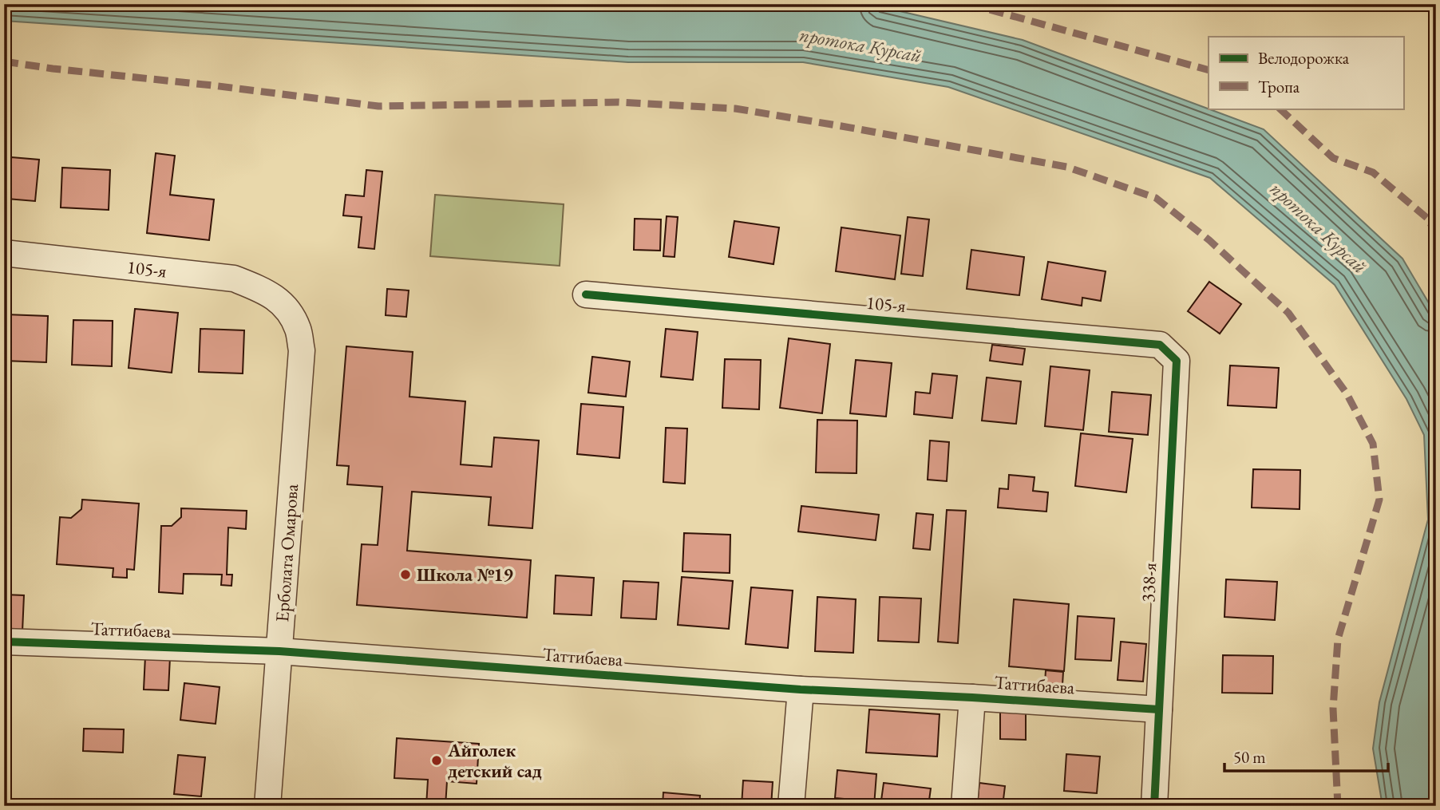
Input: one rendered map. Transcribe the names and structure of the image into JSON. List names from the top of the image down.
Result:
{
  "streets": {
    "street": [
      "105-я",
      "Ерболата Омарова",
      "338-я",
      "Таттибаева"
    ]
  },
  "crossings": [
    ["105-я", "Ерболата Омарова"],
    ["105-я", "338-я"],
    ["Ерболата Омарова", "Таттибаева"],
    ["338-я", "Таттибаева"]
  ],
  "water": ["протока Курсай"],
  "places": ["Школа №19", "Айголек детский сад"],
  "legend": ["Велодорожка", "Тропа"],
  "scale_bar": "50 m"
}
